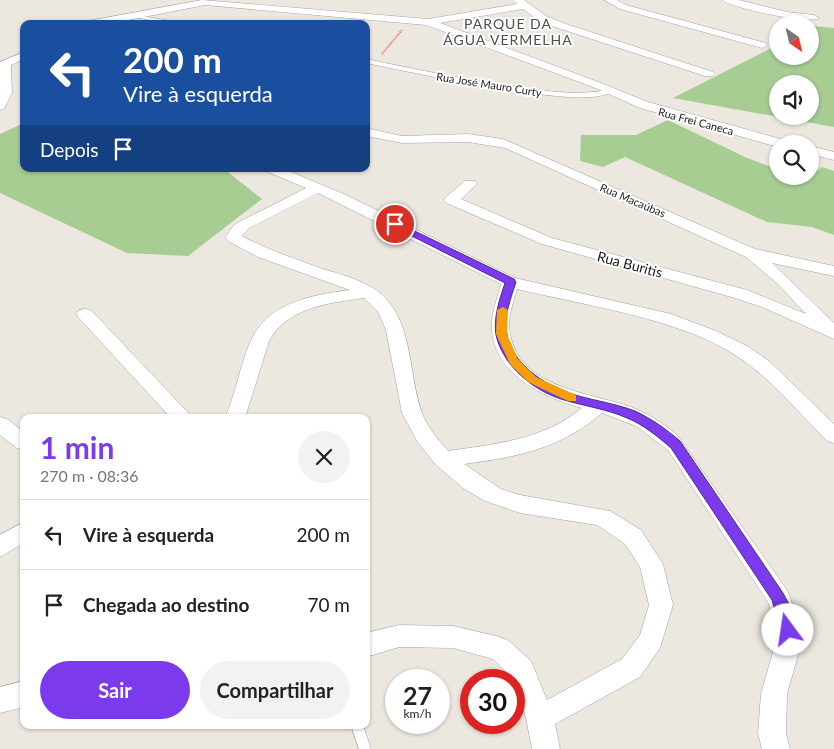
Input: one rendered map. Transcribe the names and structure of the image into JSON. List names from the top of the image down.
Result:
{
  "streets": {
    "street": ["Rua Frei Caneca", "Rua Macaúbas", "Rua Buritis"],
    "lane": ["Rua José Mauro Curty"]
  },
  "crossings": [
    ["Rua José Mauro Curty", "Rua Frei Caneca"],
    ["Rua Macaúbas", "Rua Buritis"]
  ],
  "districts": ["PARQUE DA ÁGUA VERMELHA"],
  "north": "bottom right",
  "page": {
    "turn": ["200 m", "Vire à esquerda"],
    "then": "Depois",
    "heading": ["1 min", "270 m · 08:36"],
    "list": [
      {
        "name": "Vire à esquerda",
        "value": "200 m"
      },
      {
        "name": "Chegada ao destino",
        "value": "70 m"
      }
    ],
    "buttons": ["Sair", "Compartilhar"],
    "speed": "27 km/h",
    "limit": "30"
  }
}
